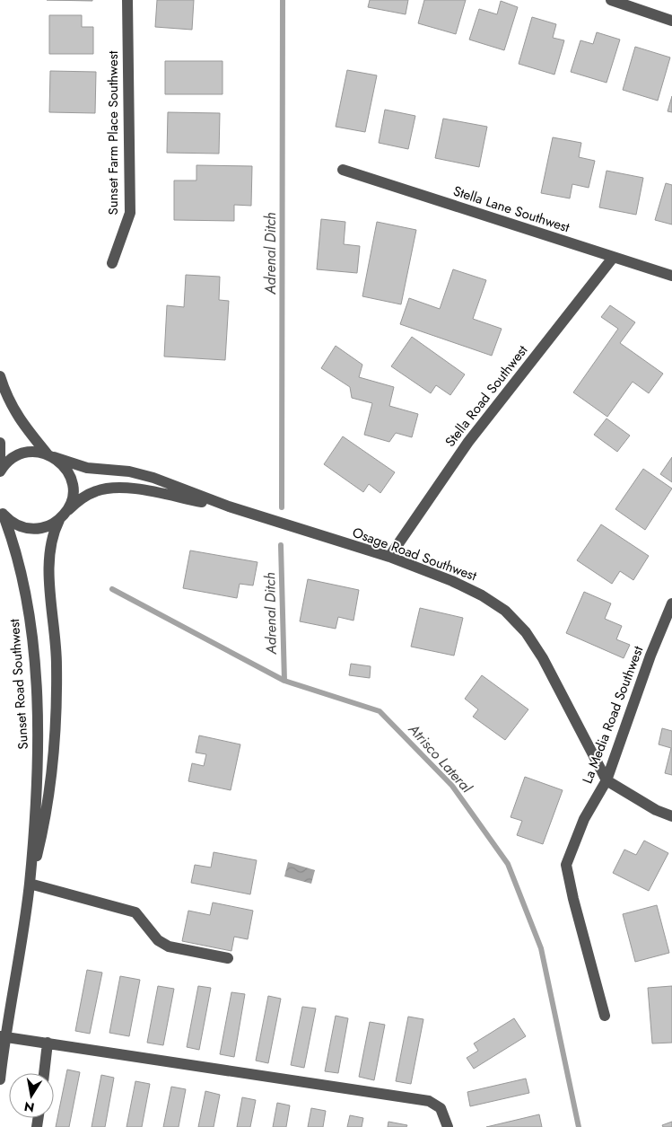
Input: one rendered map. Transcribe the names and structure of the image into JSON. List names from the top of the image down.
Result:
{
  "streets": {
    "street": [
      "Sunset Farm Place Southwest",
      "Stella Lane Southwest",
      "Stella Road Southwest",
      "Osage Road Southwest",
      "Sunset Road Southwest",
      "La Media Road Southwest"
    ]
  },
  "crossings": [
    ["Stella Lane Southwest", "Stella Road Southwest"],
    ["Stella Road Southwest", "Osage Road Southwest"],
    ["Osage Road Southwest", "Sunset Road Southwest"],
    ["Osage Road Southwest", "La Media Road Southwest"]
  ],
  "water": ["Adrenal Ditch", "Atrisco Lateral"],
  "north": "bottom"
}
